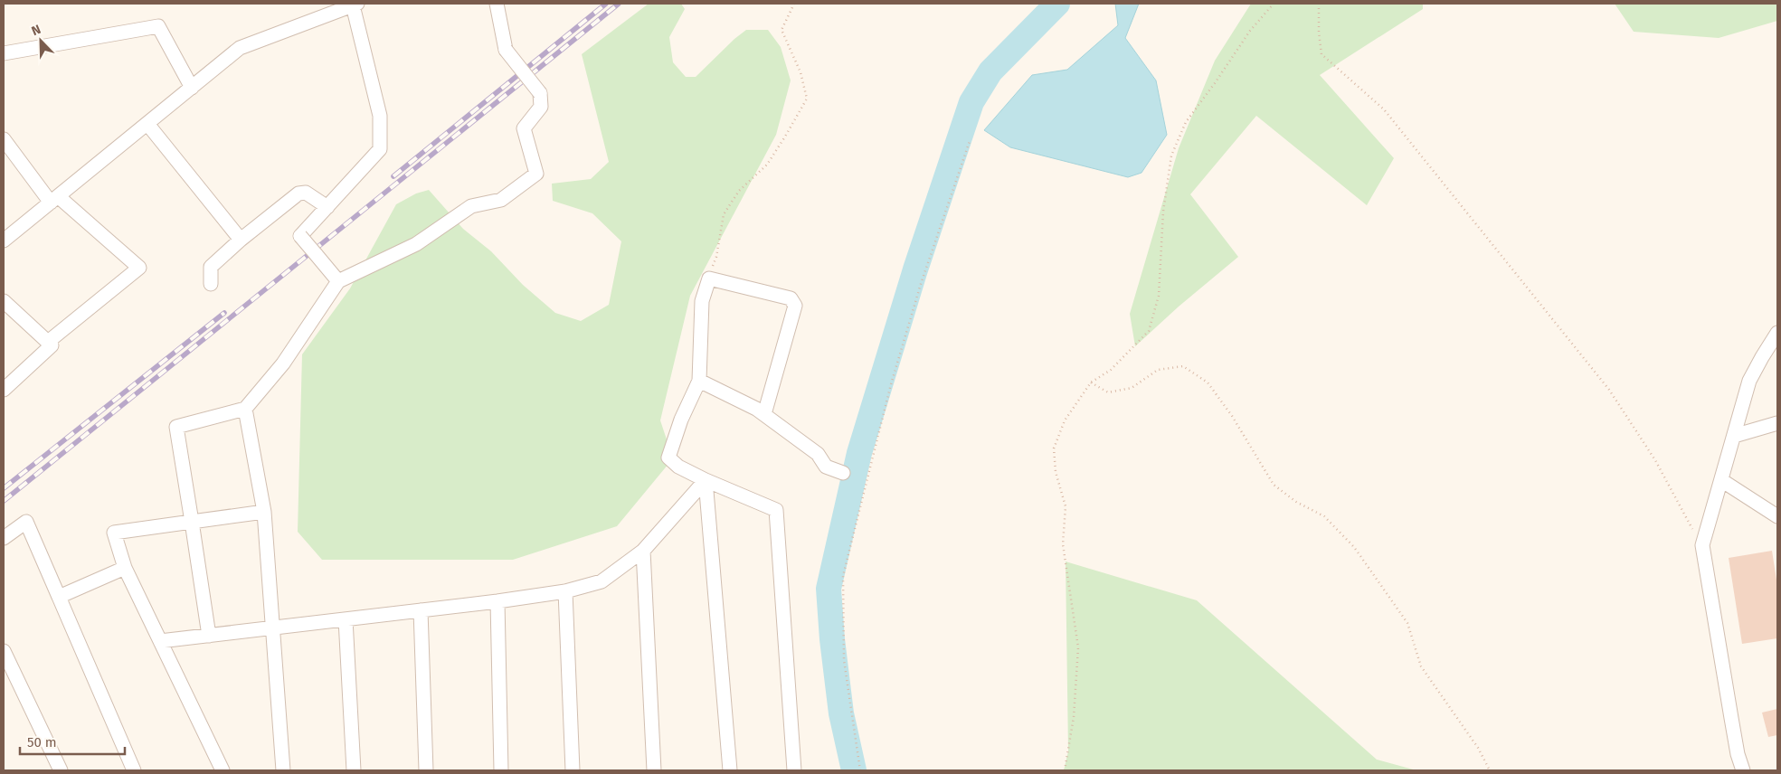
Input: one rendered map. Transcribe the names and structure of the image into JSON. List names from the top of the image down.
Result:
{
  "scale_bar": "50 m",
  "north": "top left"
}
